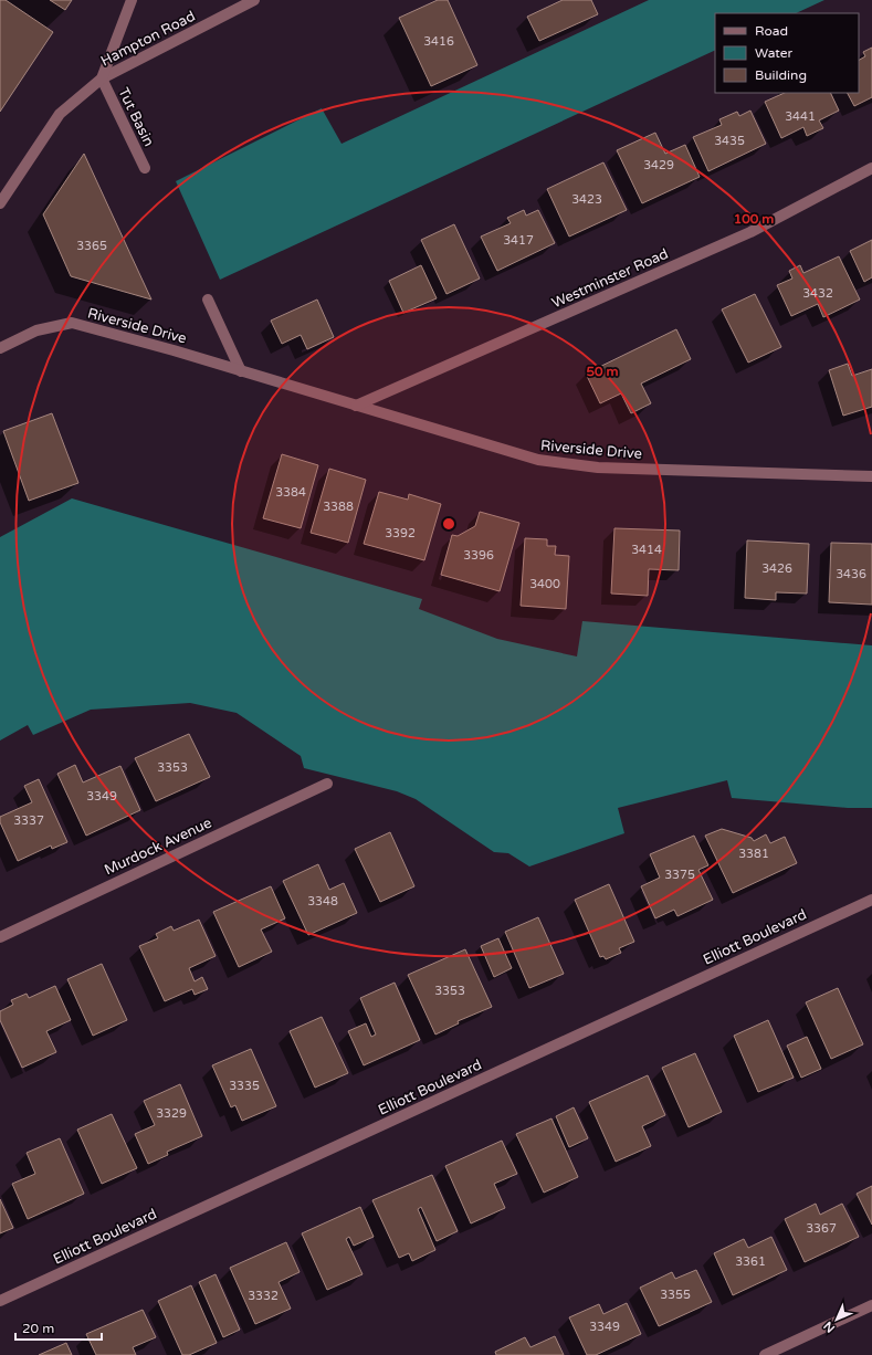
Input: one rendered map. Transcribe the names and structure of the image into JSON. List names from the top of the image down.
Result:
{
  "streets": {
    "street": [
      "Hampton Road",
      "Tut Basin",
      "Westminster Road",
      "Riverside Drive",
      "Murdock Avenue",
      "Elliott Boulevard"
    ]
  },
  "crossings": [
    ["Hampton Road", "Tut Basin"],
    ["Westminster Road", "Riverside Drive"]
  ],
  "house_numbers": [
    "3416",
    "3441",
    "3435",
    "3429",
    "3423",
    "3417",
    "3365",
    "3432",
    "3384",
    "3388",
    "3392",
    "3414",
    "3396",
    "3426",
    "3436",
    "3400",
    "3353",
    "3349",
    "3337",
    "3381",
    "3375",
    "3348",
    "3353",
    "3335",
    "3329",
    "3367",
    "3361",
    "3355",
    "3332",
    "3349"
  ],
  "legend": ["Road", "Water", "Building"],
  "scale_bar": "20 m",
  "north": "bottom left",
  "rings": ["100 m", "50 m"]
}
